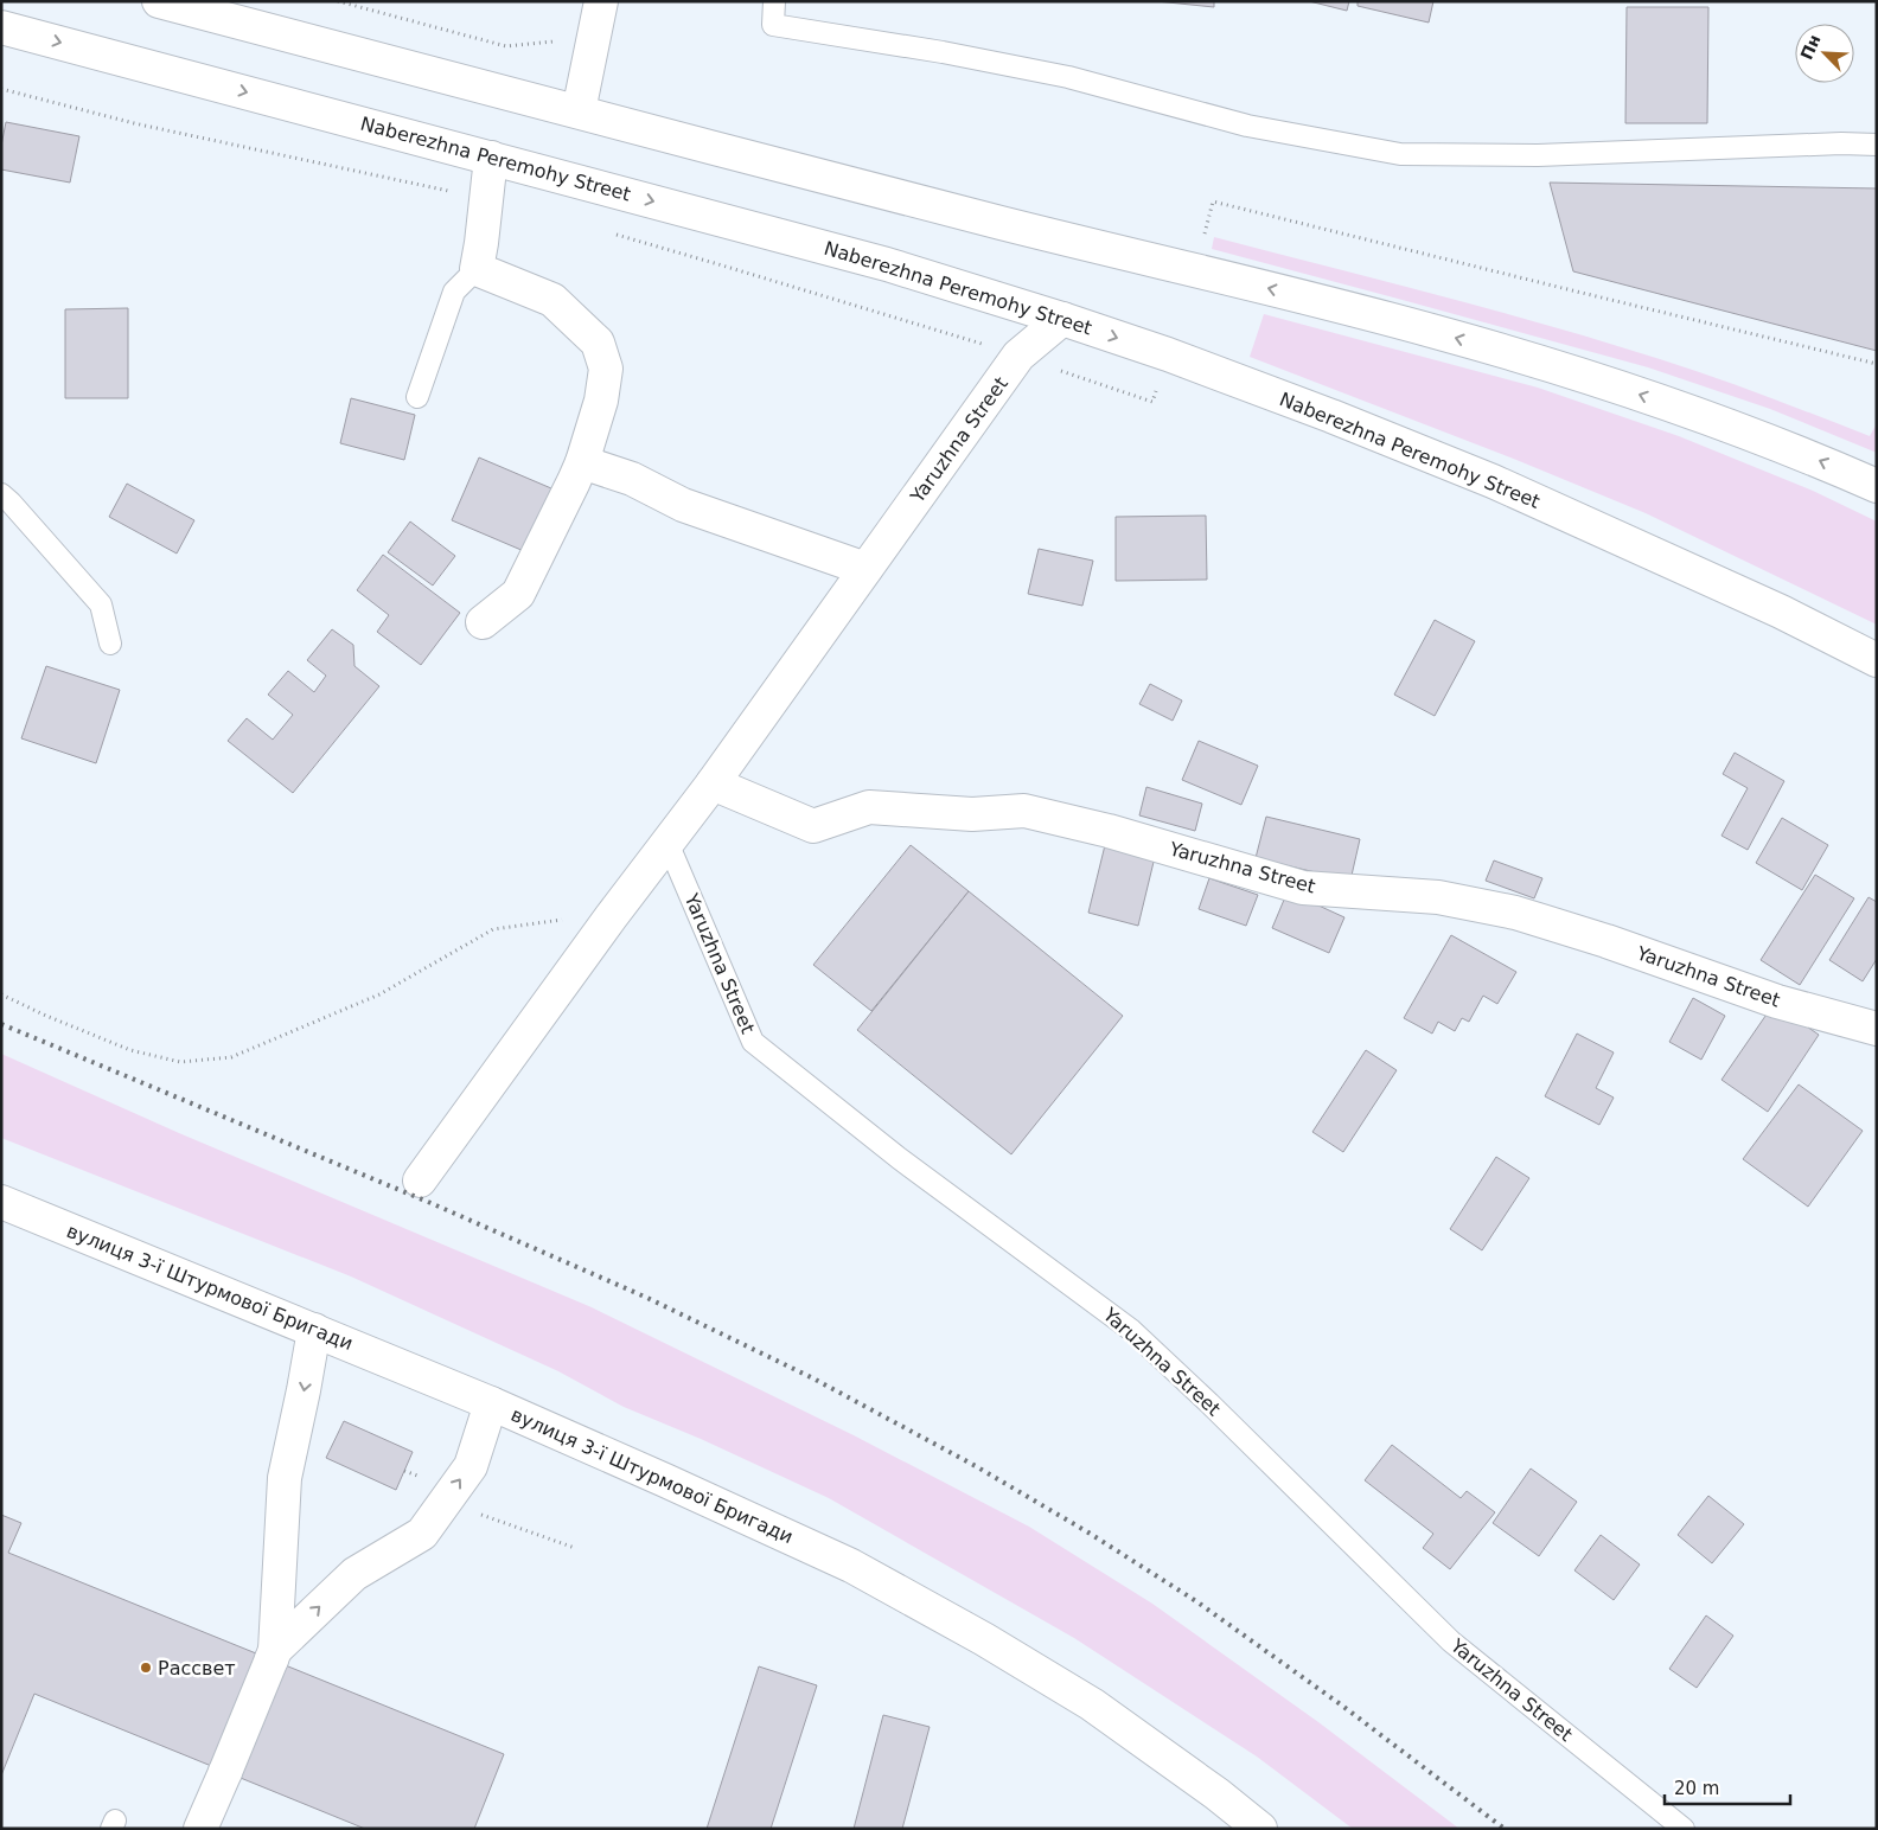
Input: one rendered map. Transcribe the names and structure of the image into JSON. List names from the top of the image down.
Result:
{
  "streets": {
    "main road": ["Naberezhna Peremohy Street", "Yaruzhna Street", "вулиця 3-ї Штурмової Бригади"]
  },
  "crossings": [
    ["Naberezhna Peremohy Street", "Yaruzhna Street"]
  ],
  "places": ["Рассвет"],
  "scale_bar": "20 m",
  "north": "top left"
}
